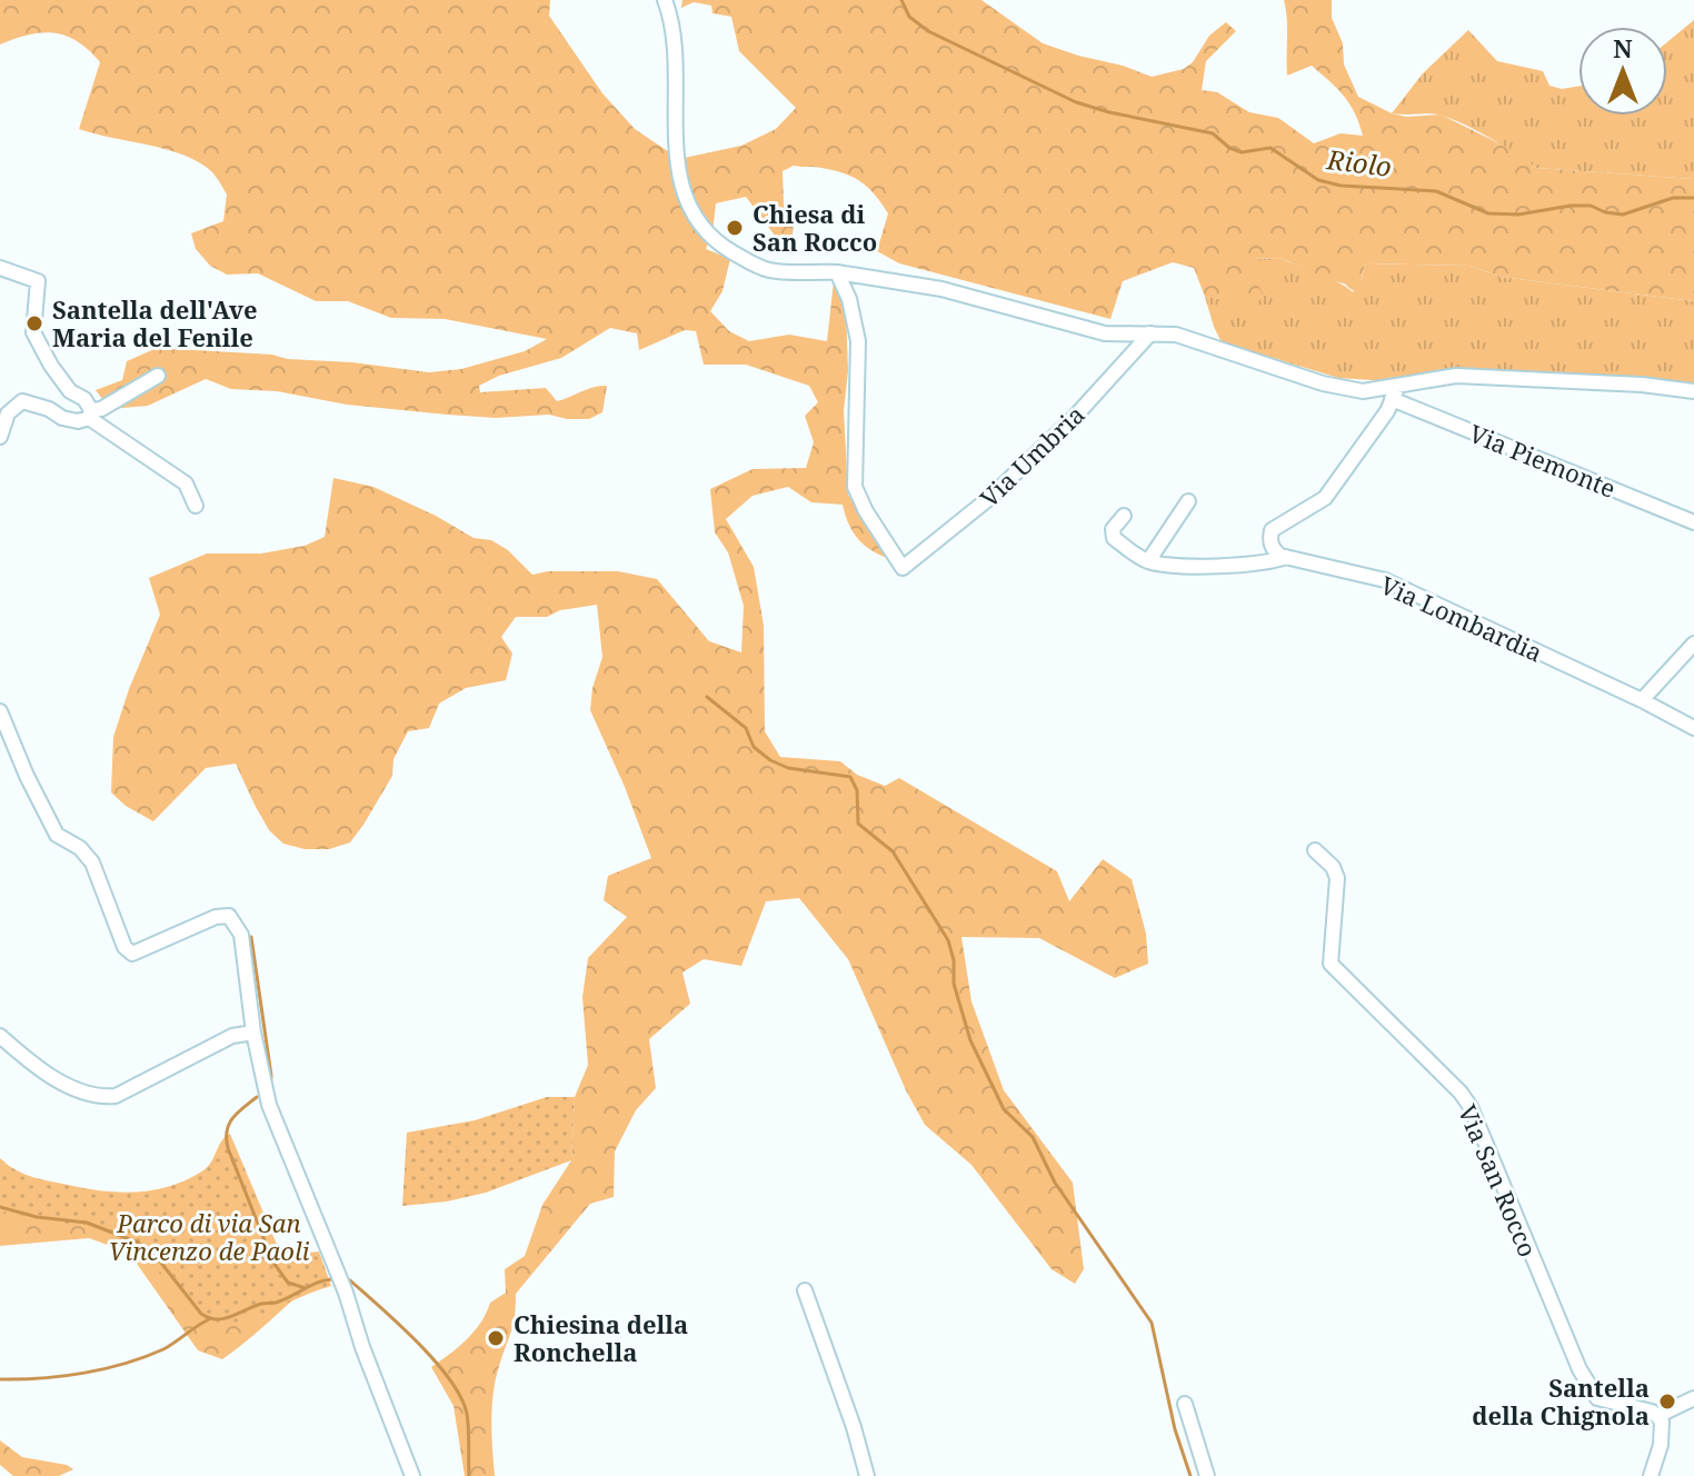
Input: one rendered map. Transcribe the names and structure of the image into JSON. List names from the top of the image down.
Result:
{
  "streets": {
    "street": [
      "Via Umbria",
      "Via Piemonte",
      "Via Lombardia",
      "Via San Rocco"
    ]
  },
  "water": ["Riolo"],
  "parks": ["Parco di via San Vincenzo de Paoli"],
  "places": [
    "Chiesa di San Rocco",
    "Santella dell'Ave Maria del Fenile",
    "Chiesina della Ronchella",
    "Santella della Chignola"
  ],
  "north": "top"
}
